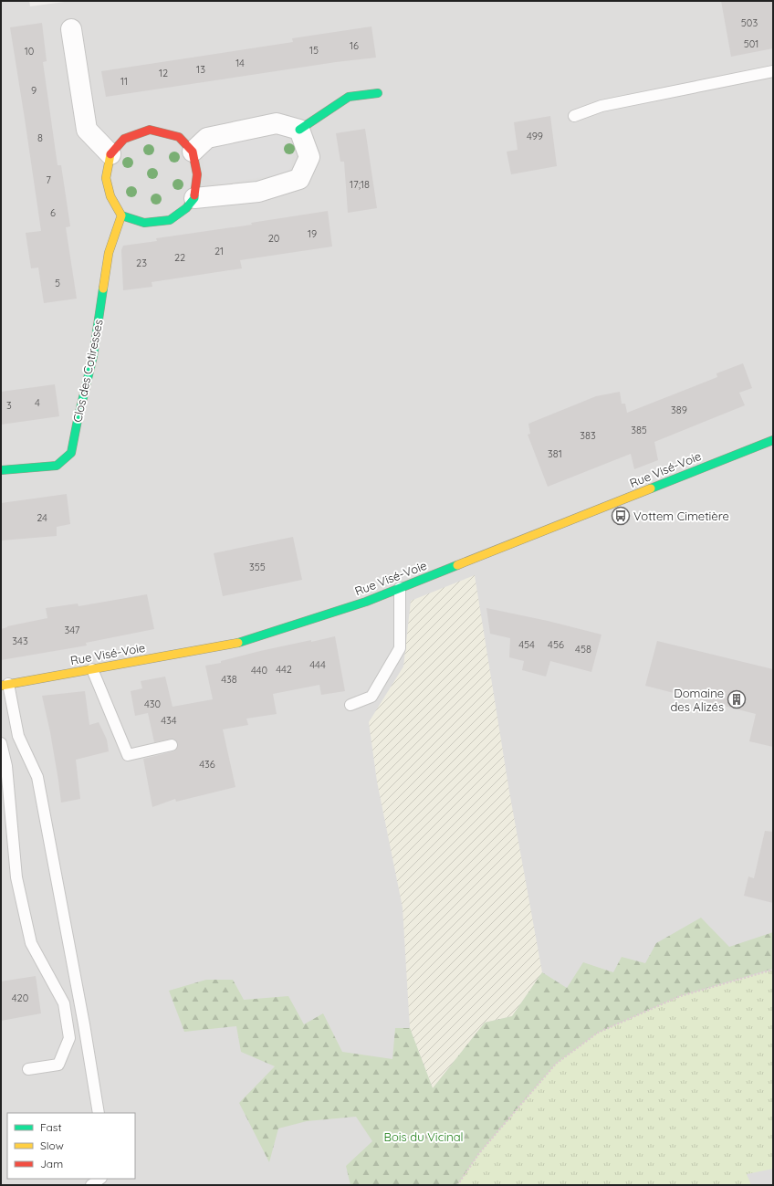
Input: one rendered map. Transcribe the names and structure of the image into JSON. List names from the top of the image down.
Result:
{
  "streets": {
    "street": ["Clos des Cotiresses", "Rue Visé-Voie"]
  },
  "parks": ["Bois du Vicinal"],
  "places": {
    "bus stop": ["Vottem Cimetière"],
    "building": ["Domaine des Alizés"]
  },
  "house_numbers": [
    "503",
    "501",
    "16",
    "15",
    "10",
    "14",
    "13",
    "12",
    "11",
    "9",
    "499",
    "8",
    "7",
    "17;18",
    "6",
    "19",
    "20",
    "21",
    "22",
    "23",
    "5",
    "4",
    "3",
    "389",
    "385",
    "383",
    "381",
    "24",
    "355",
    "347",
    "343",
    "454",
    "456",
    "458",
    "444",
    "442",
    "440",
    "438",
    "430",
    "434",
    "436",
    "420"
  ],
  "legend": ["Fast", "Slow", "Jam"]
}
